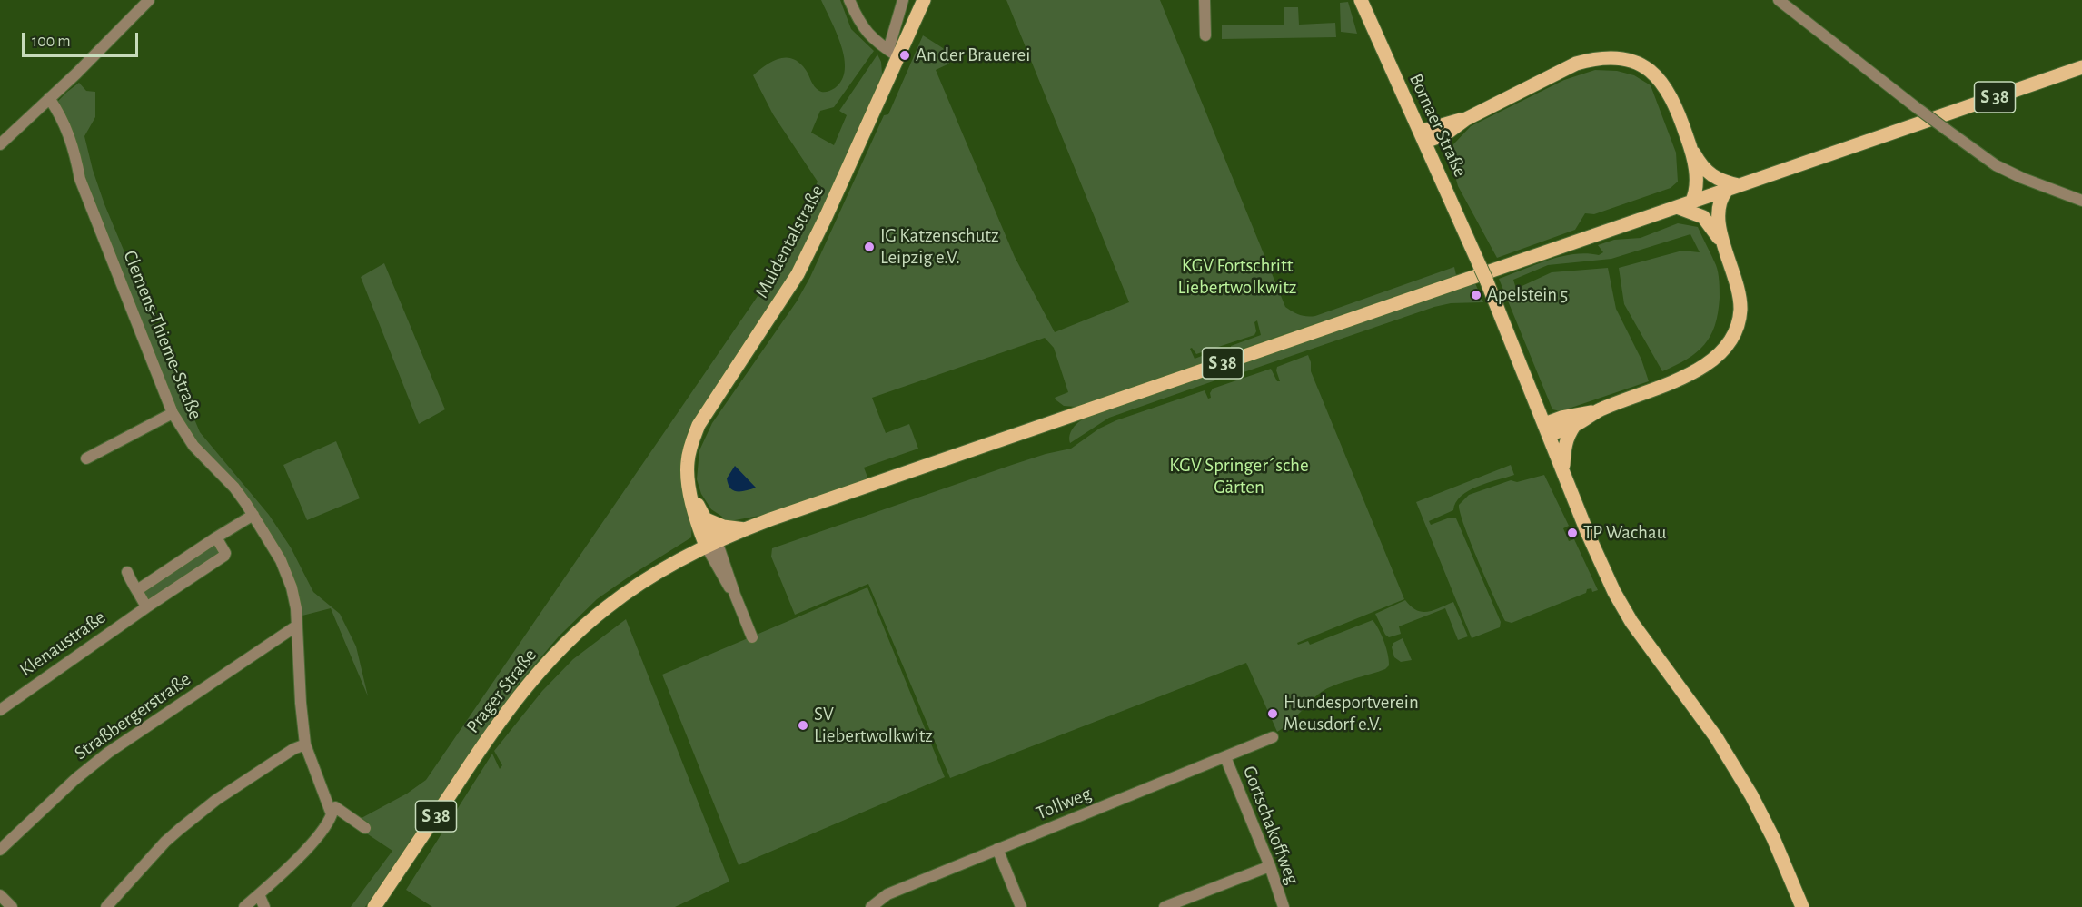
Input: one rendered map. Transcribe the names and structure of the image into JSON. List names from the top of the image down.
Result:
{
  "streets": {
    "main road": [
      "S 38",
      "Bornaer Straße",
      "Muldentalstraße",
      "Prager Straße"
    ],
    "street": [
      "Clemens-Thieme-Straße",
      "Klenaustraße",
      "Straßbergerstraße",
      "Tollweg",
      "Gortschakoffweg"
    ]
  },
  "crossings": [
    ["S 38", "Muldentalstraße"],
    ["S 38", "Prager Straße"],
    ["Muldentalstraße", "Prager Straße"],
    ["Clemens-Thieme-Straße", "Straßbergerstraße"],
    ["Tollweg", "Gortschakoffweg"]
  ],
  "parks": ["KGV Fortschritt Liebertwolkwitz", "KGV Springer´sche Gärten"],
  "places": [
    "An der Brauerei",
    "IG Katzenschutz Leipzig e.V.",
    "Apelstein 5",
    "TP Wachau",
    "Hundesportverein Meusdorf e.V.",
    "SV Liebertwolkwitz"
  ],
  "scale_bar": "100 m"
}
